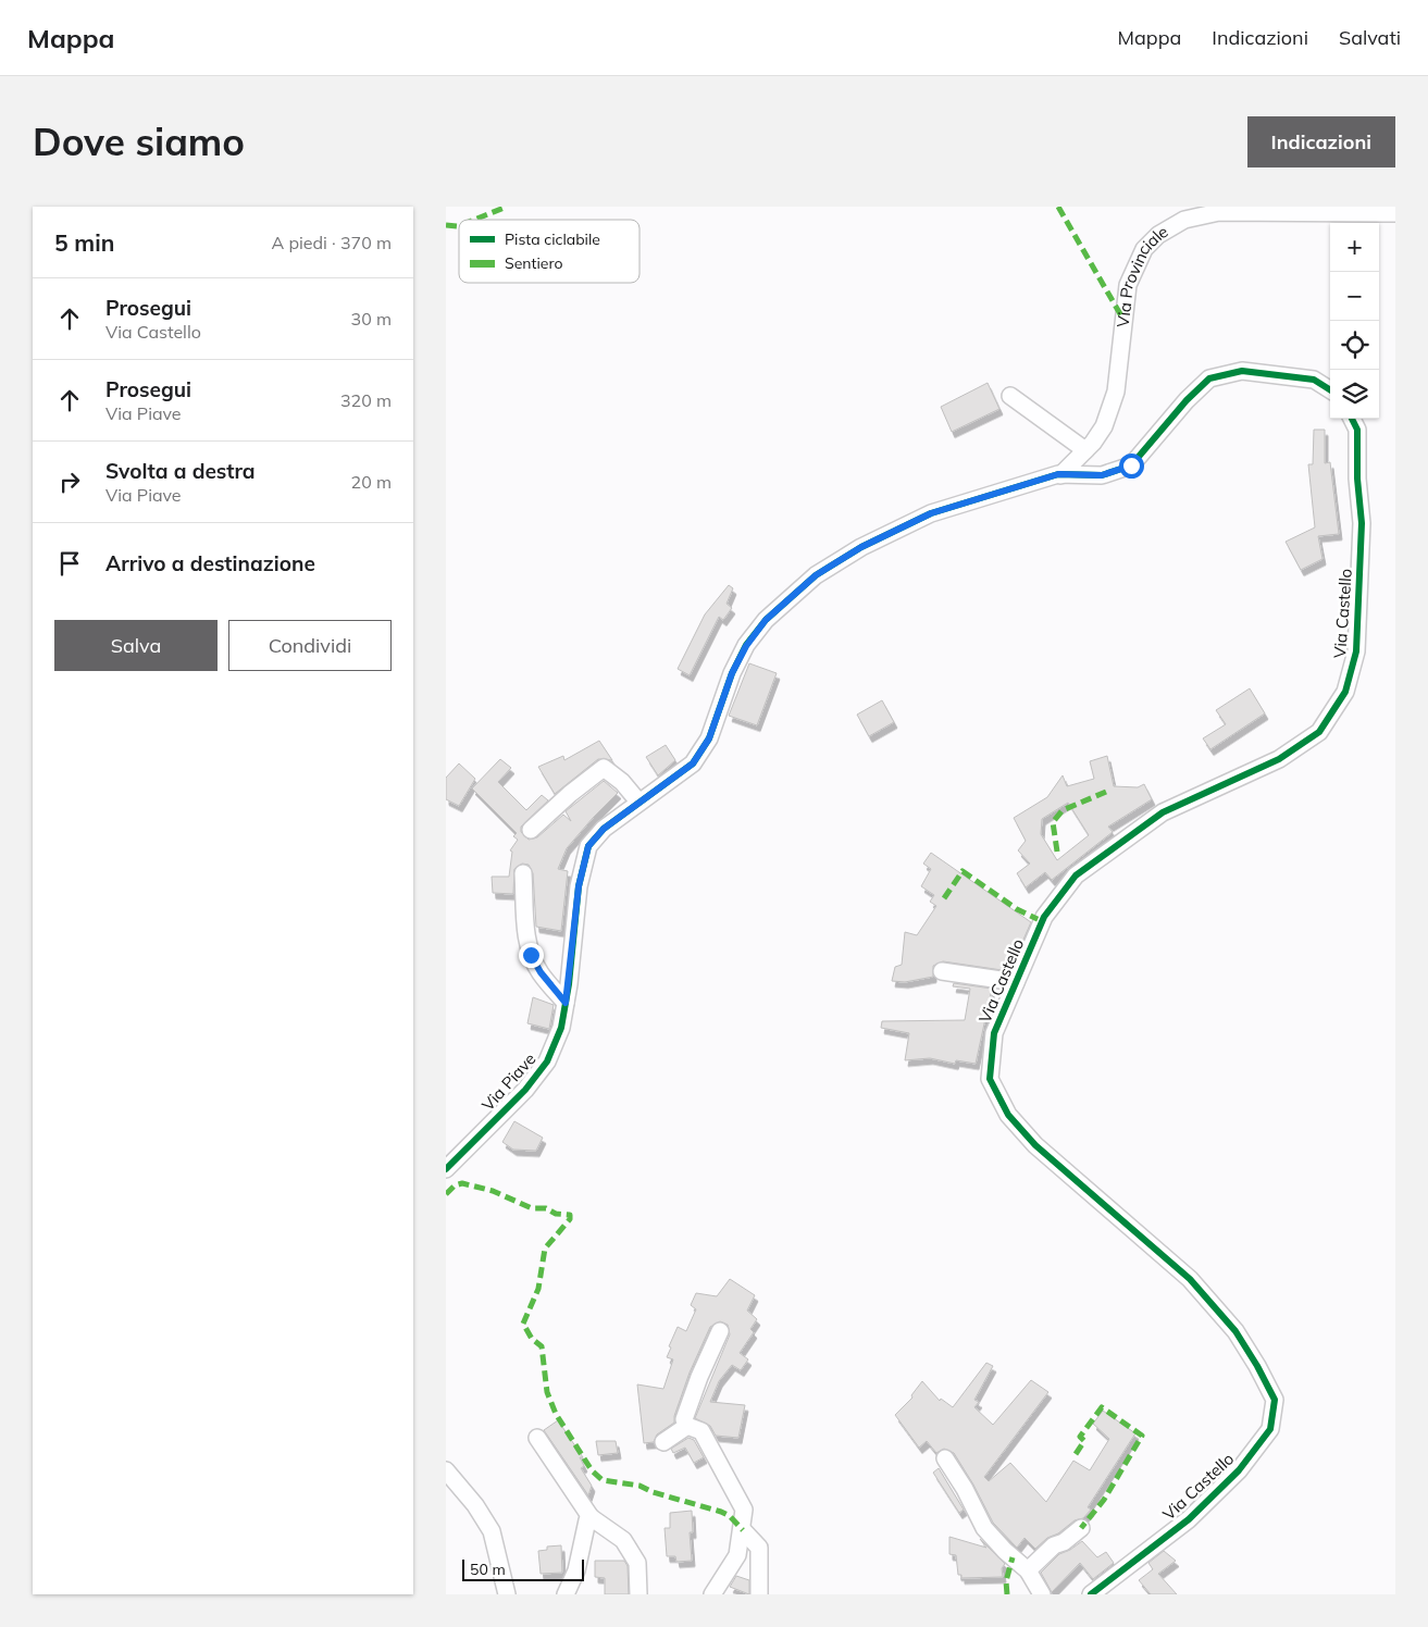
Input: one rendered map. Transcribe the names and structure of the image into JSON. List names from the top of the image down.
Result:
{
  "streets": {
    "street": ["Via Provinciale", "Via Castello", "Via Piave"]
  },
  "crossings": [
    ["Via Provinciale", "Via Piave"]
  ],
  "legend": ["Pista ciclabile", "Sentiero"],
  "scale_bar": "50 m",
  "page": {
    "header": "Mappa",
    "nav": ["Mappa", "Indicazioni", "Salvati"],
    "buttons": [
      "Indicazioni",
      ["Salva", "Condividi"]
    ],
    "title": "Dove siamo",
    "heading": ["5 min", "A piedi · 370 m"],
    "map_buttons": ["+", "−"],
    "list": [
      ["Prosegui", "Via Castello", "30 m"],
      ["Prosegui", "Via Piave", "320 m"],
      ["Svolta a destra", "Via Piave", "20 m"],
      "Arrivo a destinazione"
    ],
    "scale": "50 m"
  }
}
